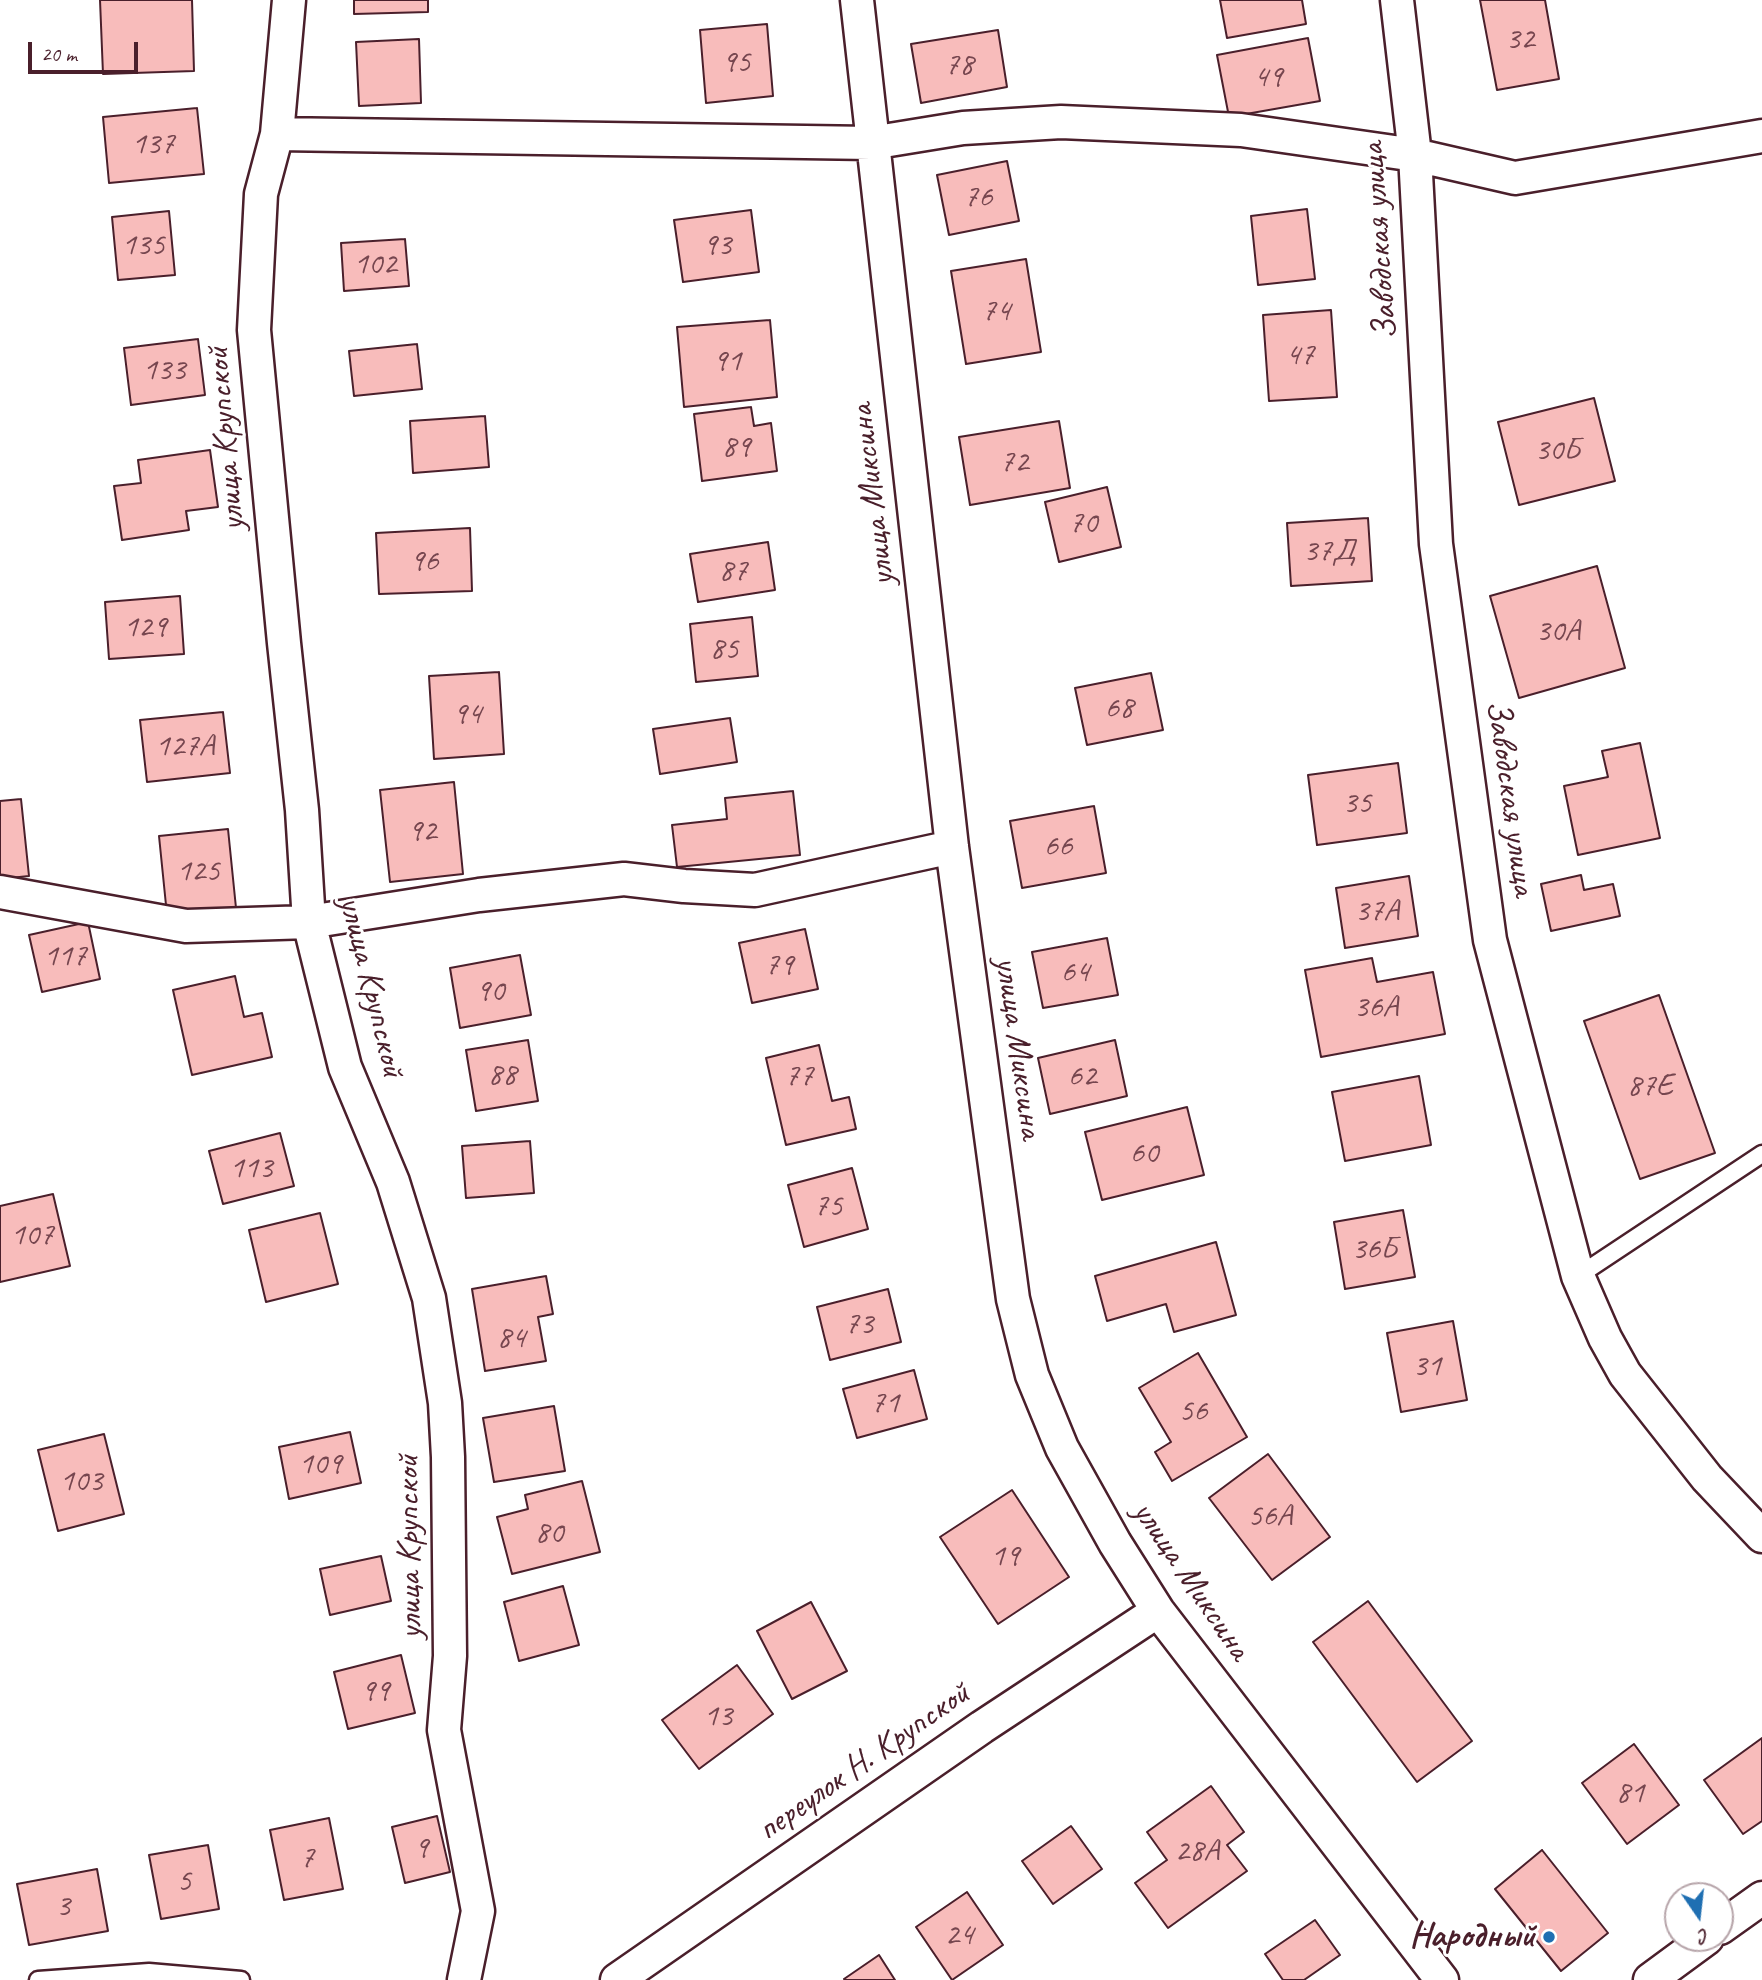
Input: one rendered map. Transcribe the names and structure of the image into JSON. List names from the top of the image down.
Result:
{
  "streets": {
    "street": [
      "Заводская улица",
      "улица Крупской",
      "улица Миксина",
      "переулок Н. Крупской"
    ]
  },
  "crossings": [
    ["улица Миксина", "переулок Н. Крупской"]
  ],
  "places": ["Народный"],
  "house_numbers": [
    "32",
    "95",
    "78",
    "49",
    "137",
    "76",
    "135",
    "93",
    "102",
    "74",
    "47",
    "91",
    "133",
    "89",
    "30Б",
    "72",
    "70",
    "37Д",
    "96",
    "87",
    "129",
    "30А",
    "85",
    "68",
    "94",
    "127А",
    "35",
    "92",
    "66",
    "125",
    "37А",
    "117",
    "79",
    "64",
    "90",
    "36А",
    "88",
    "77",
    "62",
    "87Е",
    "60",
    "113",
    "75",
    "107",
    "36Б",
    "73",
    "84",
    "31",
    "71",
    "56",
    "109",
    "103",
    "56А",
    "80",
    "19",
    "99",
    "13",
    "81",
    "9",
    "28А",
    "7",
    "5",
    "3",
    "24"
  ],
  "scale_bar": "20 m",
  "north": "bottom"
}
